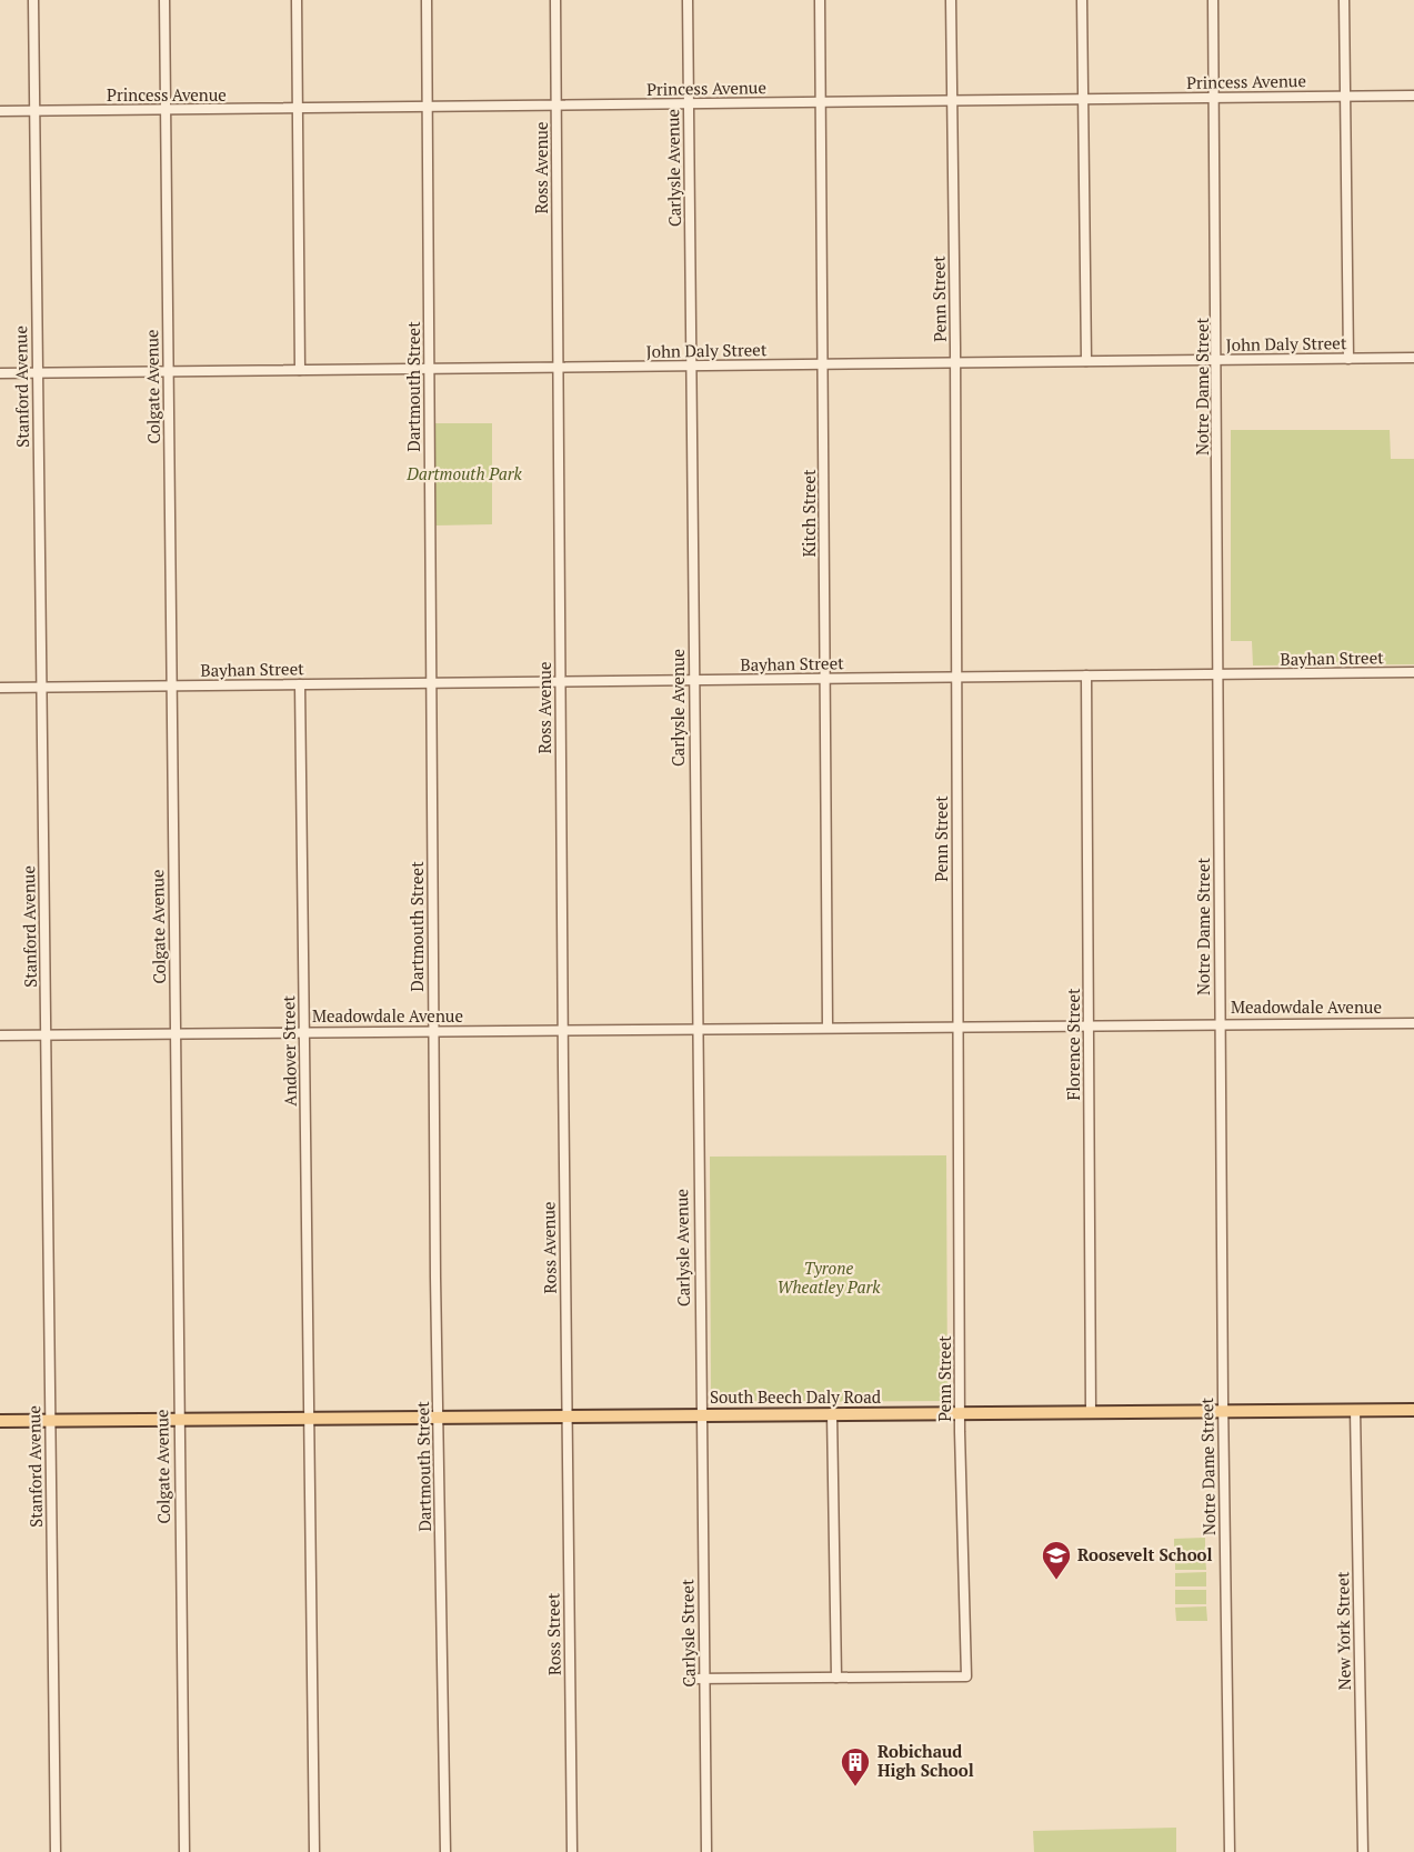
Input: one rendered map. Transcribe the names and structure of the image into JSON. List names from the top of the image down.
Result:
{
  "streets": {
    "main road": ["South Beech Daly Road"],
    "street": [
      "Princess Avenue",
      "Ross Avenue",
      "Carlysle Avenue",
      "Penn Street",
      "John Daly Street",
      "Stanford Avenue",
      "Colgate Avenue",
      "Dartmouth Street",
      "Notre Dame Street",
      "Kitch Street",
      "Bayhan Street",
      "Meadowdale Avenue",
      "Florence Street",
      "Andover Street",
      "New York Street",
      "Carlysle Street",
      "Ross Street"
    ]
  },
  "crossings": [
    ["Princess Avenue", "Ross Avenue"],
    ["Princess Avenue", "Carlysle Avenue"],
    ["Princess Avenue", "Penn Street"],
    ["Princess Avenue", "Stanford Avenue"],
    ["Princess Avenue", "Colgate Avenue"],
    ["Princess Avenue", "Dartmouth Street"],
    ["Princess Avenue", "Notre Dame Street"],
    ["Princess Avenue", "Kitch Street"],
    ["Ross Avenue", "John Daly Street"],
    ["Ross Avenue", "Bayhan Street"],
    ["Ross Avenue", "Meadowdale Avenue"],
    ["Ross Avenue", "South Beech Daly Road"],
    ["Ross Avenue", "Ross Street"],
    ["Carlysle Avenue", "John Daly Street"],
    ["Carlysle Avenue", "Bayhan Street"],
    ["Carlysle Avenue", "Meadowdale Avenue"],
    ["Carlysle Avenue", "South Beech Daly Road"],
    ["Carlysle Avenue", "Carlysle Street"],
    ["Penn Street", "John Daly Street"],
    ["Penn Street", "Bayhan Street"],
    ["Penn Street", "Meadowdale Avenue"],
    ["Penn Street", "South Beech Daly Road"],
    ["John Daly Street", "Stanford Avenue"],
    ["John Daly Street", "Colgate Avenue"],
    ["John Daly Street", "Dartmouth Street"],
    ["John Daly Street", "Notre Dame Street"],
    ["John Daly Street", "Kitch Street"],
    ["Stanford Avenue", "Bayhan Street"],
    ["Stanford Avenue", "Meadowdale Avenue"],
    ["Stanford Avenue", "South Beech Daly Road"],
    ["Colgate Avenue", "Bayhan Street"],
    ["Colgate Avenue", "Meadowdale Avenue"],
    ["Colgate Avenue", "South Beech Daly Road"],
    ["Dartmouth Street", "Bayhan Street"],
    ["Dartmouth Street", "Meadowdale Avenue"],
    ["Dartmouth Street", "South Beech Daly Road"],
    ["Notre Dame Street", "Bayhan Street"],
    ["Notre Dame Street", "Meadowdale Avenue"],
    ["Notre Dame Street", "South Beech Daly Road"],
    ["Kitch Street", "Bayhan Street"],
    ["Kitch Street", "Meadowdale Avenue"],
    ["Bayhan Street", "Florence Street"],
    ["Bayhan Street", "Andover Street"],
    ["Meadowdale Avenue", "Florence Street"],
    ["Meadowdale Avenue", "Andover Street"],
    ["Florence Street", "South Beech Daly Road"],
    ["Andover Street", "South Beech Daly Road"],
    ["South Beech Daly Road", "New York Street"],
    ["South Beech Daly Road", "Carlysle Street"],
    ["South Beech Daly Road", "Ross Street"]
  ],
  "parks": ["Dartmouth Park", "Tyrone Wheatley Park"],
  "places": {
    "school or university": ["Roosevelt School"],
    "building": ["Robichaud High School"]
  }
}
